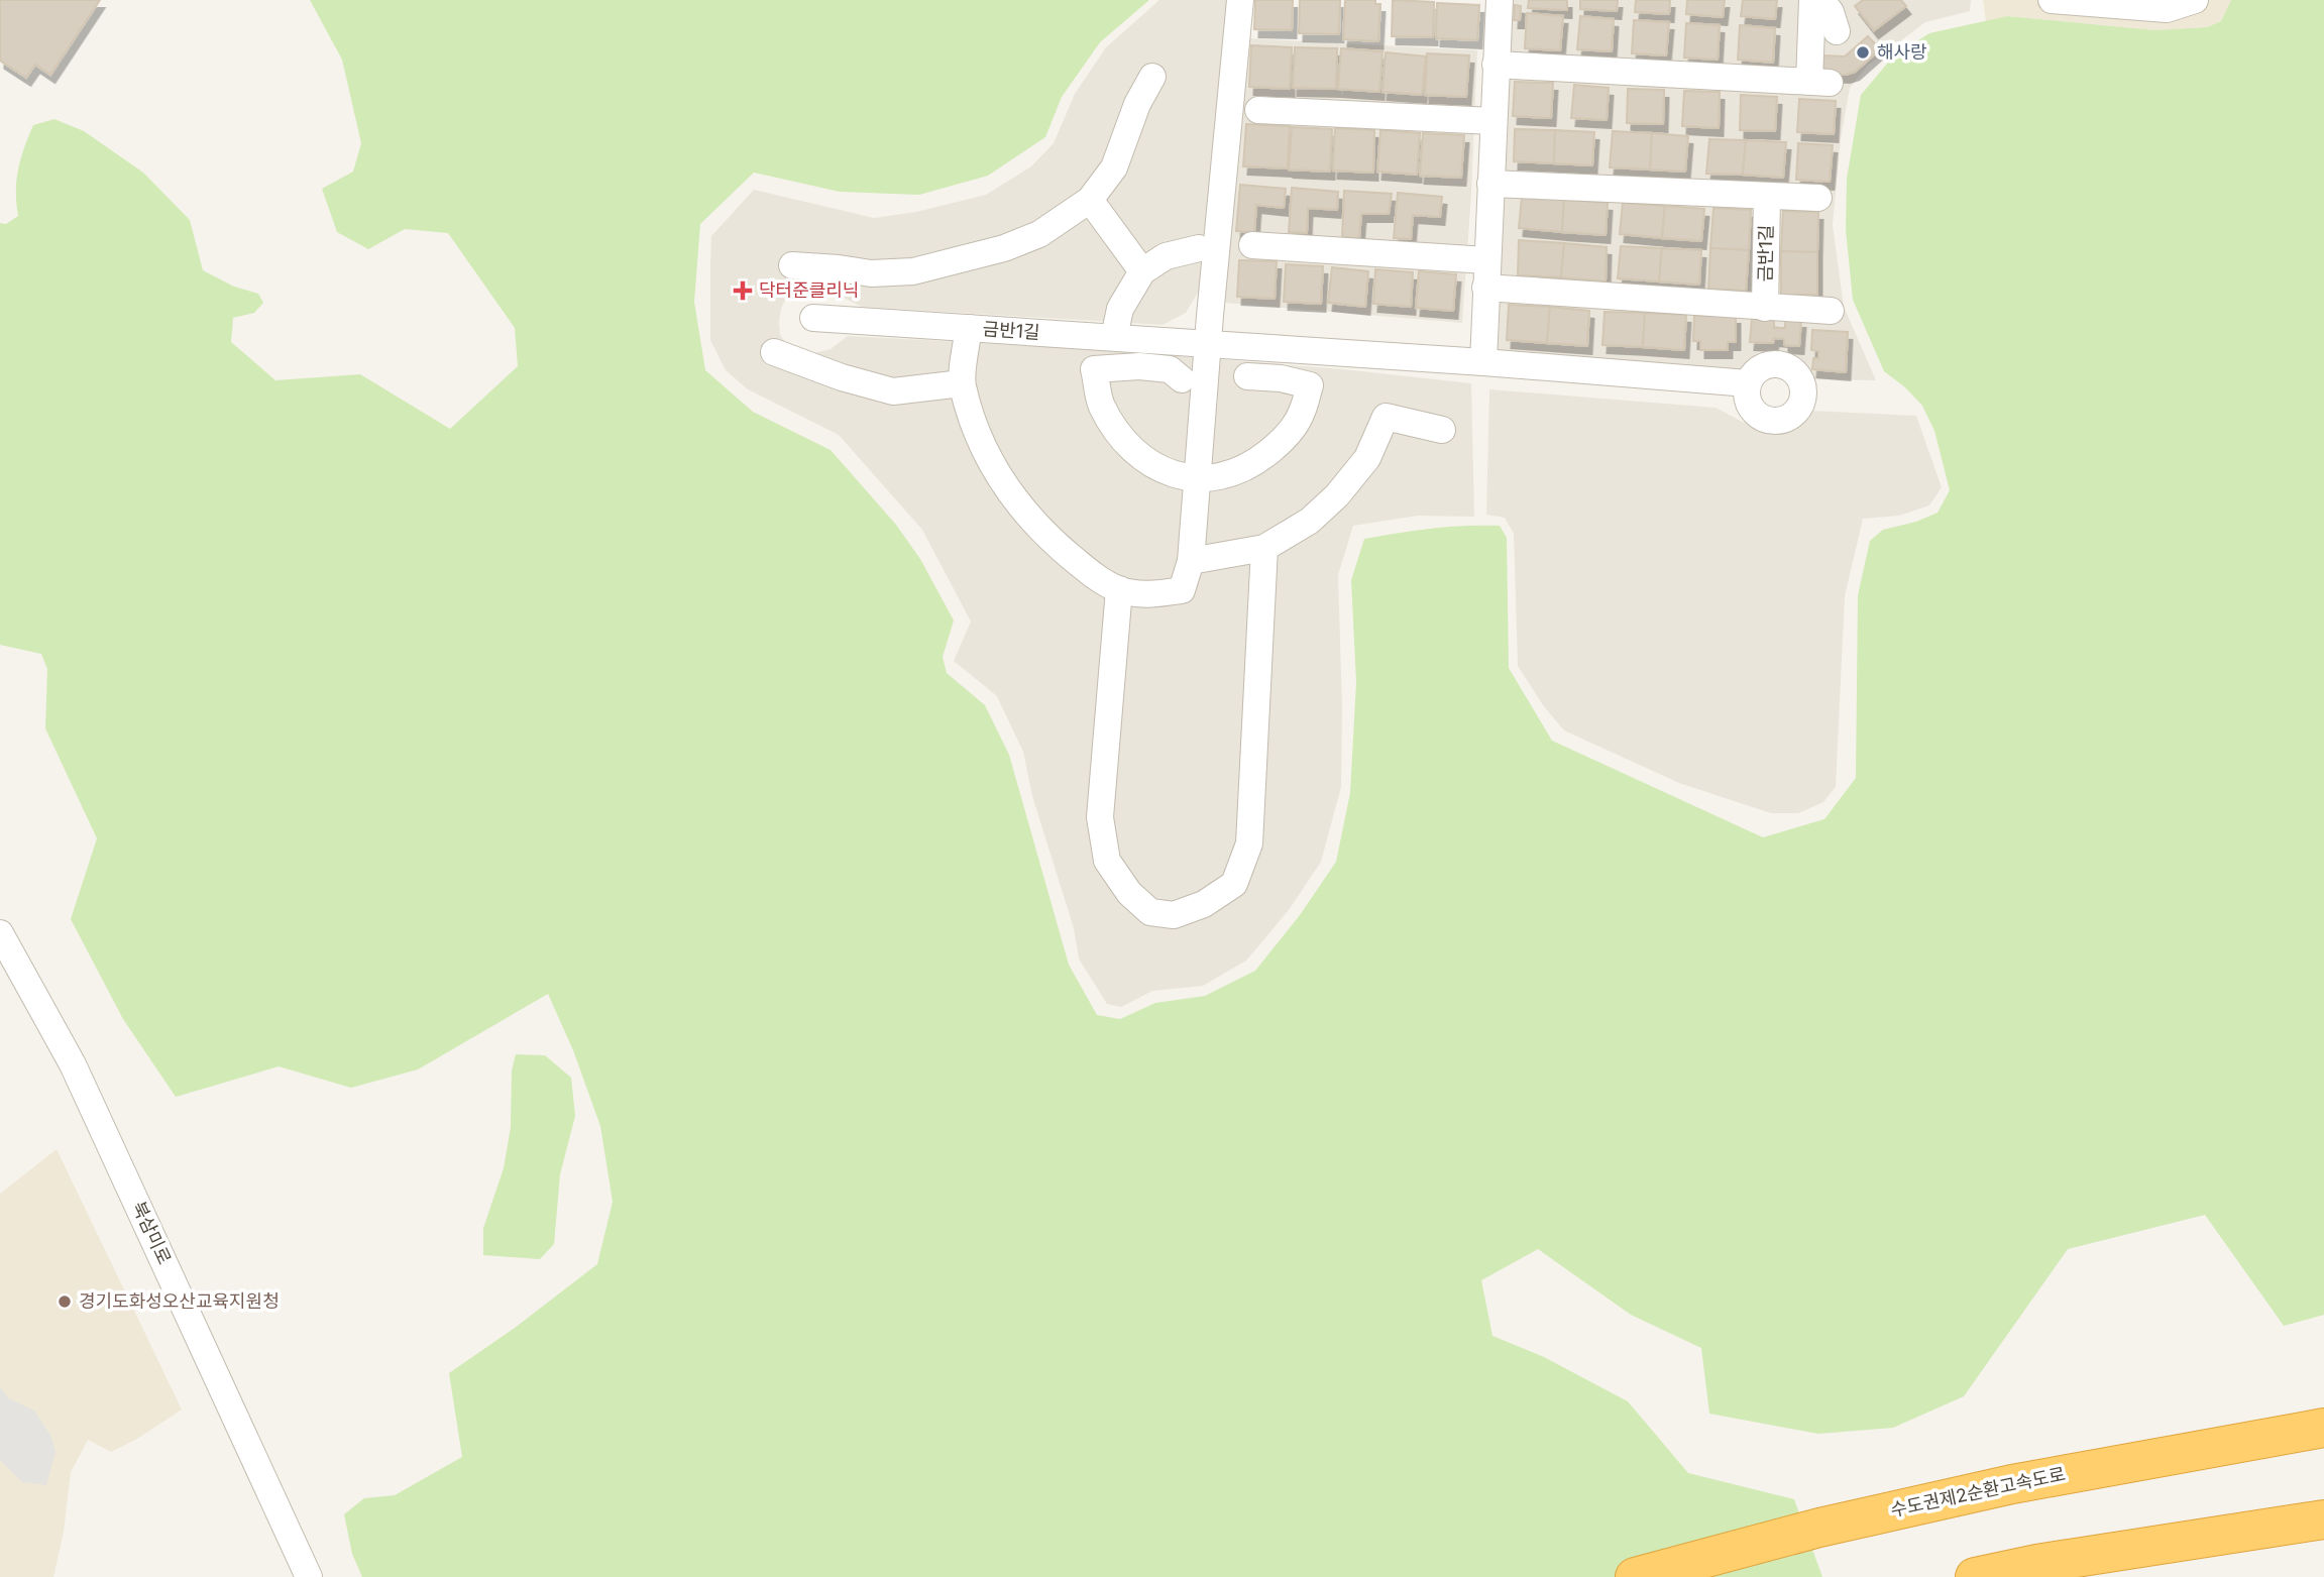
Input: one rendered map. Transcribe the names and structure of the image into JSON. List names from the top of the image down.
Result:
{
  "streets": {
    "highway": ["수도권제2순환고속도로"],
    "street": ["금반1길", "북삼미로"]
  },
  "places": {
    "other": ["해사랑", "경기도화성오산교육지원청"],
    "health": ["닥터준클리닉"]
  }
}
